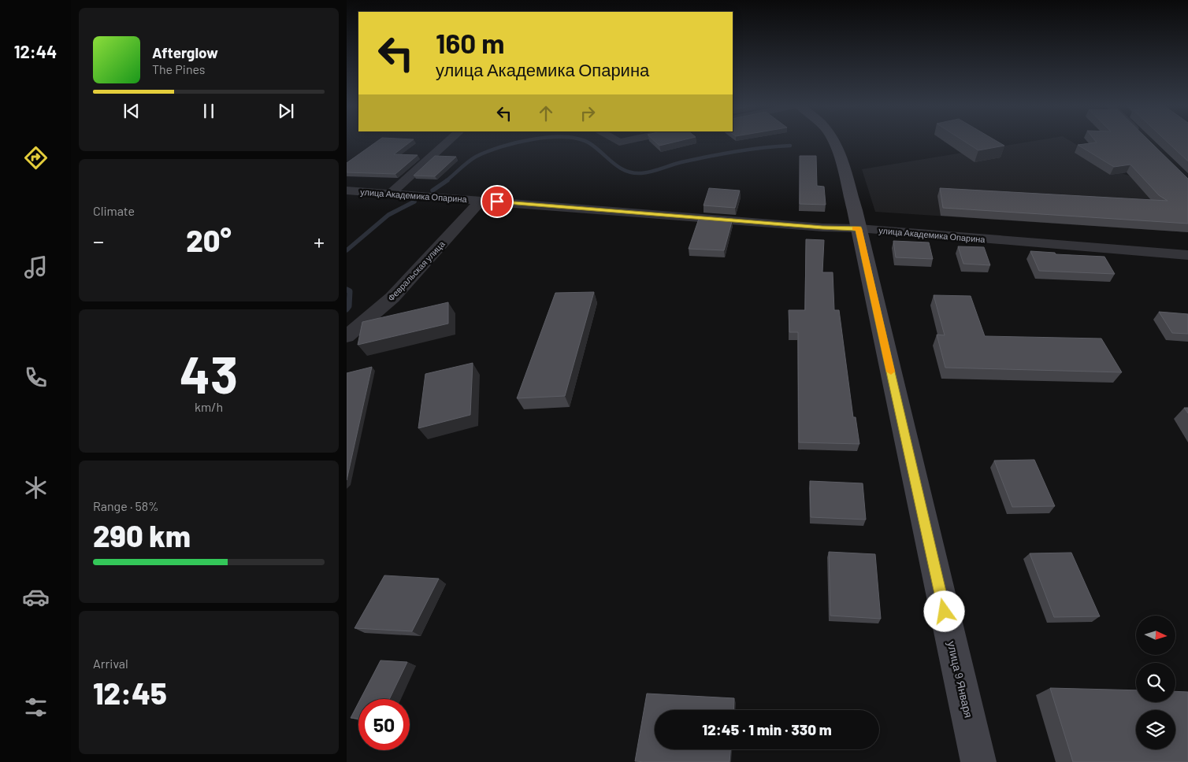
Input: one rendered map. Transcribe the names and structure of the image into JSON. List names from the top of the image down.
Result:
{
  "streets": {
    "main road": ["улица 9 Января"],
    "street": ["улица Академика Опарина", "Февральская улица"]
  },
  "crossings": [
    ["улица Академика Опарина", "Февральская улица"],
    ["улица Академика Опарина", "улица 9 Января"]
  ],
  "north": "right",
  "page": {
    "tabs": "12:44",
    "turn": ["160 m", "улица Академика Опарина"],
    "song": ["Afterglow", "The Pines"],
    "tile": [
      "Climate",
      ["43", "km/h"],
      ["Range · 58%", "290 km"],
      ["Arrival", "12:45"]
    ],
    "heat": ["−", "20°", "+"],
    "limit": "50",
    "trip": "12:45 · 1 min · 330 m"
  }
}
